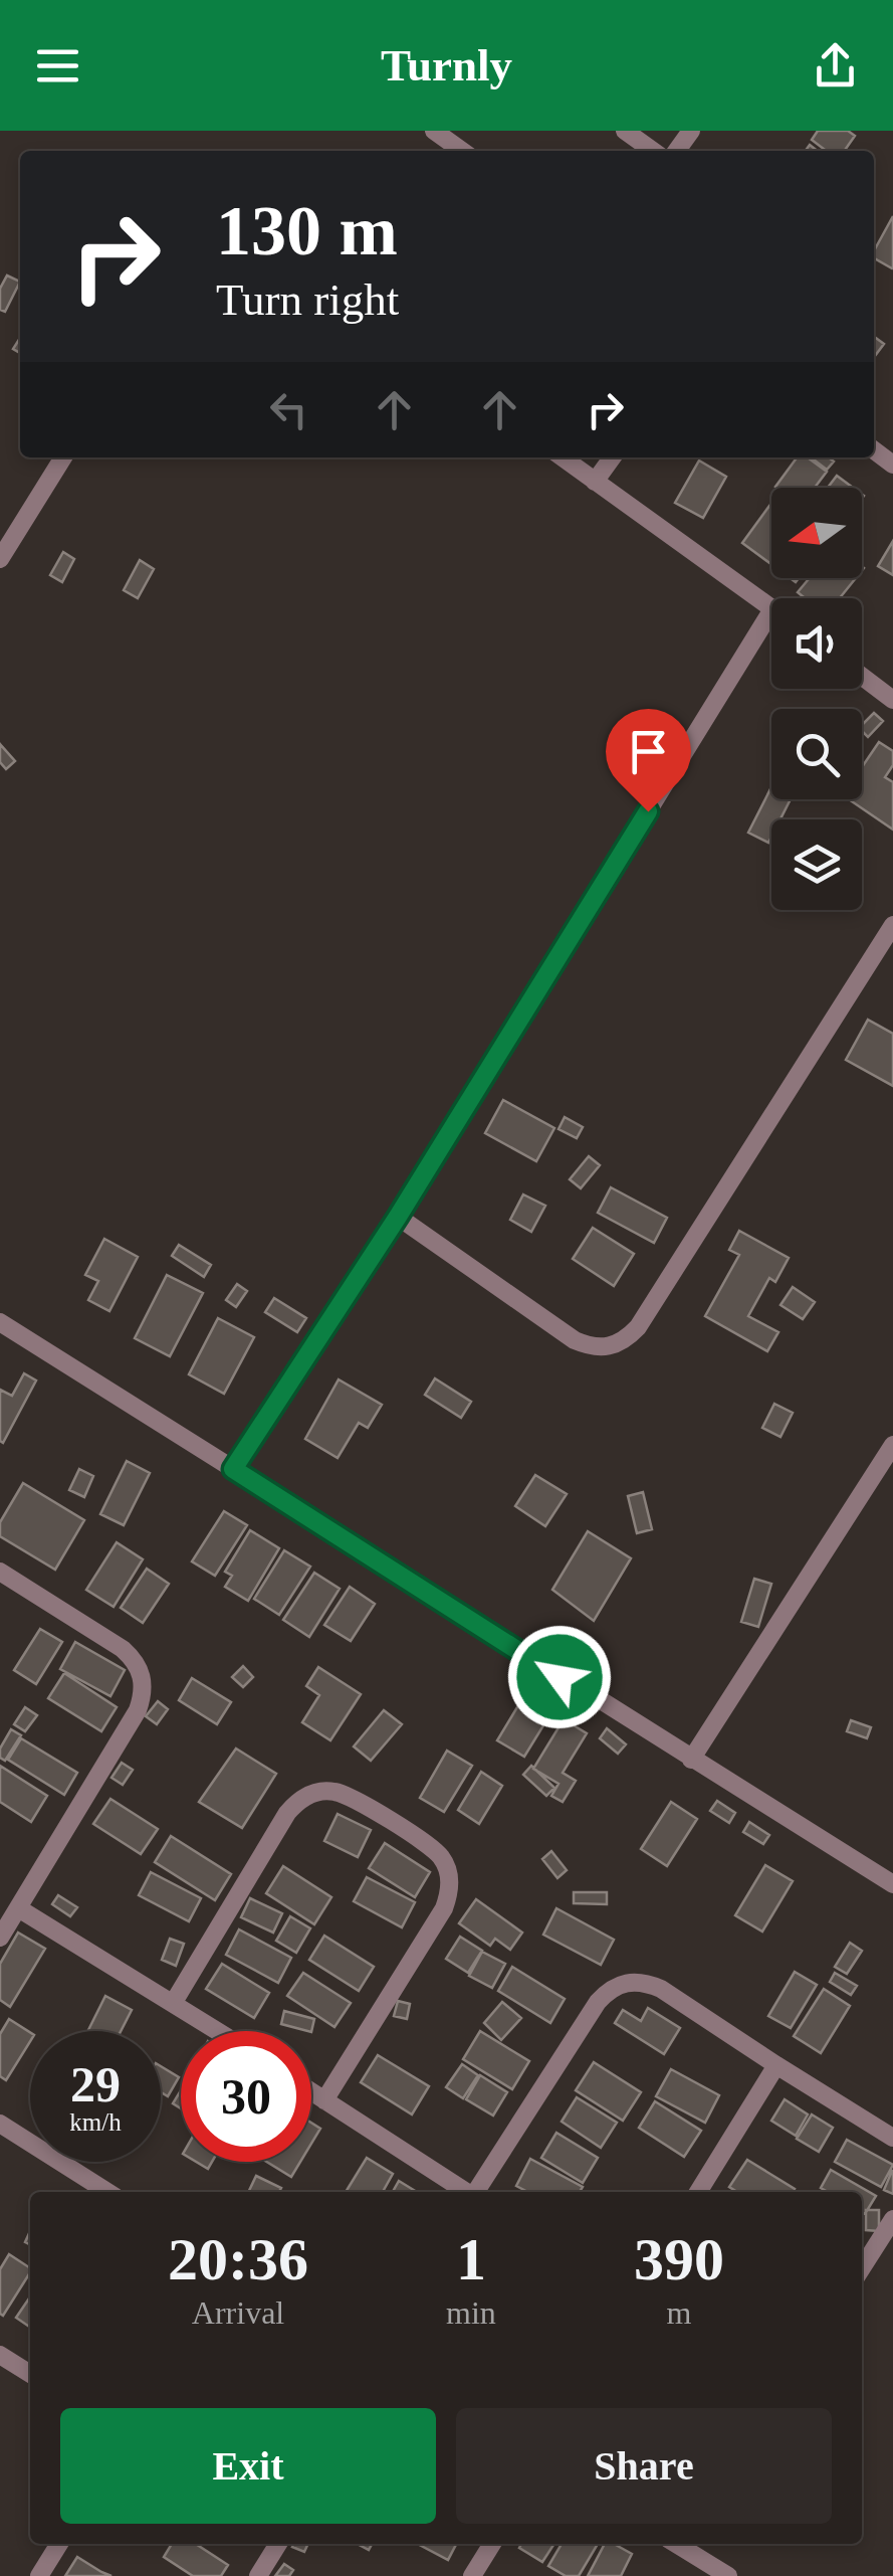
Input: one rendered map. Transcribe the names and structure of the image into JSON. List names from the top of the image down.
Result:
{
  "north": "left",
  "page": {
    "header": "Turnly",
    "turn": ["130 m", "Turn right"],
    "speed": "29 km/h",
    "limit": "30",
    "eta": [
      "20:36",
      "Arrival",
      "1",
      "min",
      "390",
      "m"
    ],
    "buttons": ["Exit", "Share"]
  }
}
